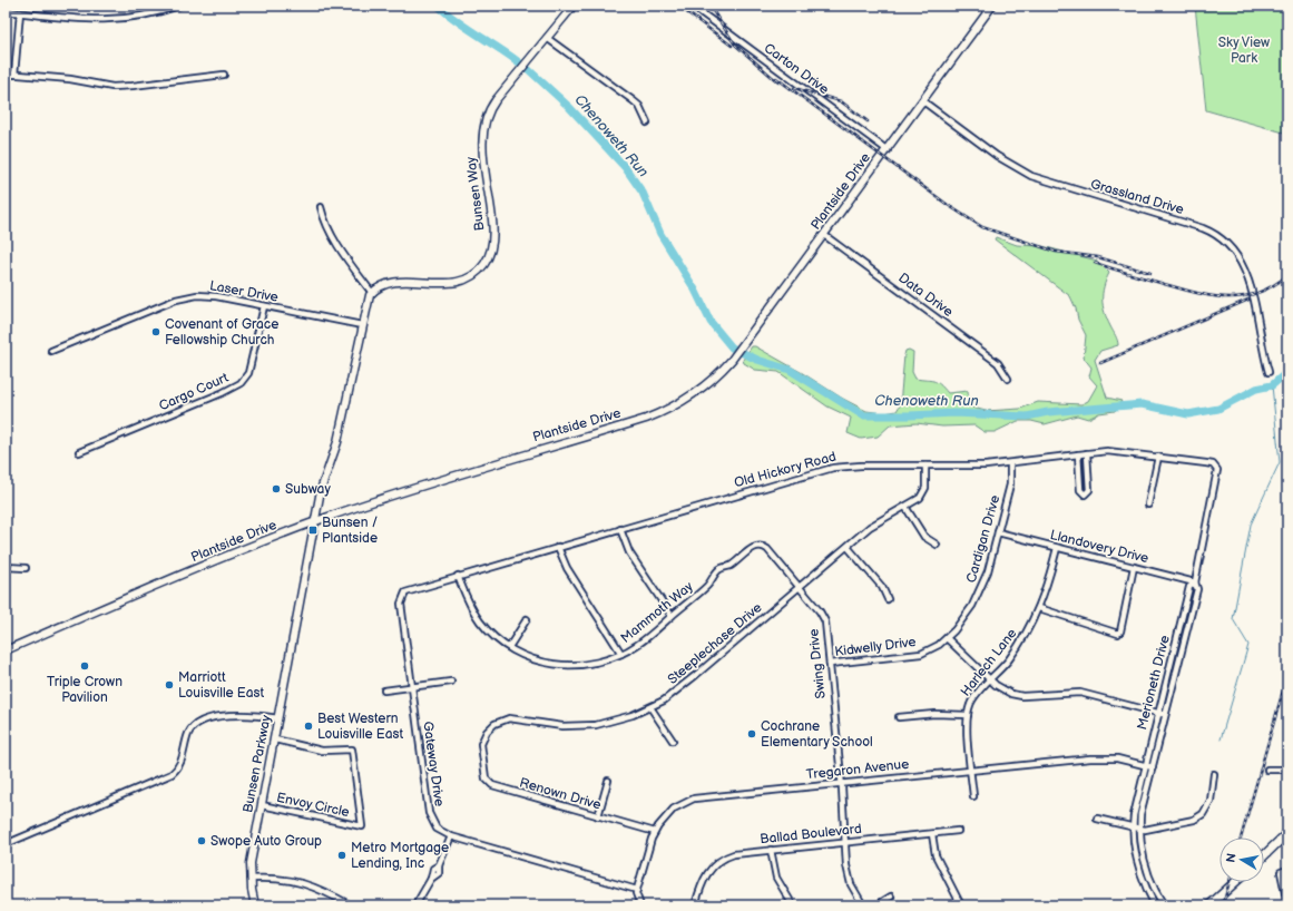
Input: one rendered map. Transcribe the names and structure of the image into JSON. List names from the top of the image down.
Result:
{
  "streets": {
    "street": [
      "Carton Drive",
      "Plantside Drive",
      "Bunsen Way",
      "Grassland Drive",
      "Laser Drive",
      "Data Drive",
      "Cargo Court",
      "Old Hickory Road",
      "Cardigan Drive",
      "Llandovery Drive",
      "Mammoth Way",
      "Steeplechase Drive",
      "Kidwelly Drive",
      "Harlech Lane",
      "Swing Drive",
      "Merioneth Drive",
      "Bunsen Parkway",
      "Gateway Drive",
      "Tregaron Avenue",
      "Renown Drive",
      "Envoy Circle",
      "Ballad Boulevard"
    ]
  },
  "crossings": [
    ["Carton Drive", "Plantside Drive"],
    ["Plantside Drive", "Grassland Drive"],
    ["Plantside Drive", "Data Drive"],
    ["Plantside Drive", "Bunsen Parkway"],
    ["Laser Drive", "Cargo Court"],
    ["Old Hickory Road", "Cardigan Drive"],
    ["Old Hickory Road", "Mammoth Way"],
    ["Old Hickory Road", "Steeplechase Drive"],
    ["Old Hickory Road", "Merioneth Drive"],
    ["Old Hickory Road", "Gateway Drive"],
    ["Cardigan Drive", "Llandovery Drive"],
    ["Cardigan Drive", "Kidwelly Drive"],
    ["Llandovery Drive", "Harlech Lane"],
    ["Llandovery Drive", "Merioneth Drive"],
    ["Mammoth Way", "Swing Drive"],
    ["Steeplechase Drive", "Swing Drive"],
    ["Steeplechase Drive", "Renown Drive"],
    ["Kidwelly Drive", "Swing Drive"],
    ["Harlech Lane", "Tregaron Avenue"],
    ["Swing Drive", "Tregaron Avenue"],
    ["Swing Drive", "Ballad Boulevard"],
    ["Merioneth Drive", "Tregaron Avenue"],
    ["Bunsen Parkway", "Envoy Circle"],
    ["Gateway Drive", "Tregaron Avenue"],
    ["Tregaron Avenue", "Renown Drive"]
  ],
  "water": ["Chenoweth Run"],
  "parks": ["Sky View Park"],
  "places": {
    "other": [
      "Covenant of Grace Fellowship Church",
      "Subway",
      "Triple Crown Pavilion",
      "Marriott Louisville East",
      "Best Western Louisville East",
      "Cochrane Elementary School",
      "Swope Auto Group",
      "Metro Mortgage Lending, Inc"
    ],
    "transit": ["Bunsen / Plantside"]
  },
  "north": "left"
}
